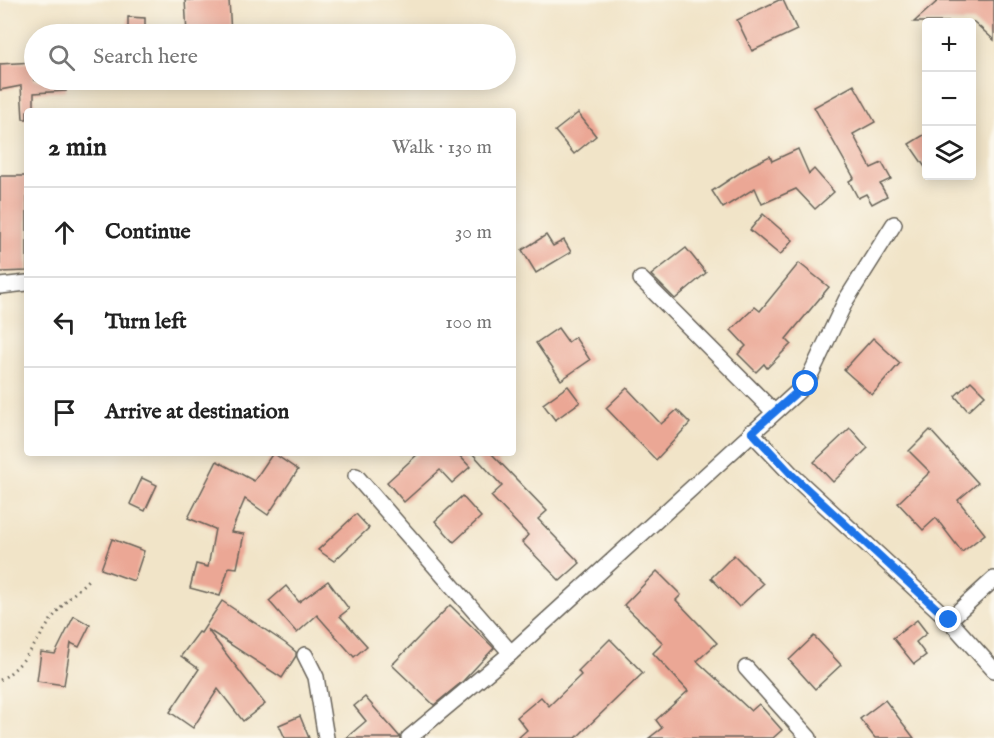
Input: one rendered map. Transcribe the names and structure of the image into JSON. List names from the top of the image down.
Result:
{
  "page": {
    "map_buttons": ["+", "−"],
    "search": "Search here",
    "heading": ["2 min", "Walk · 130 m"],
    "list": [
      ["Continue", "30 m"],
      ["Turn left", "100 m"],
      "Arrive at destination"
    ]
  }
}
